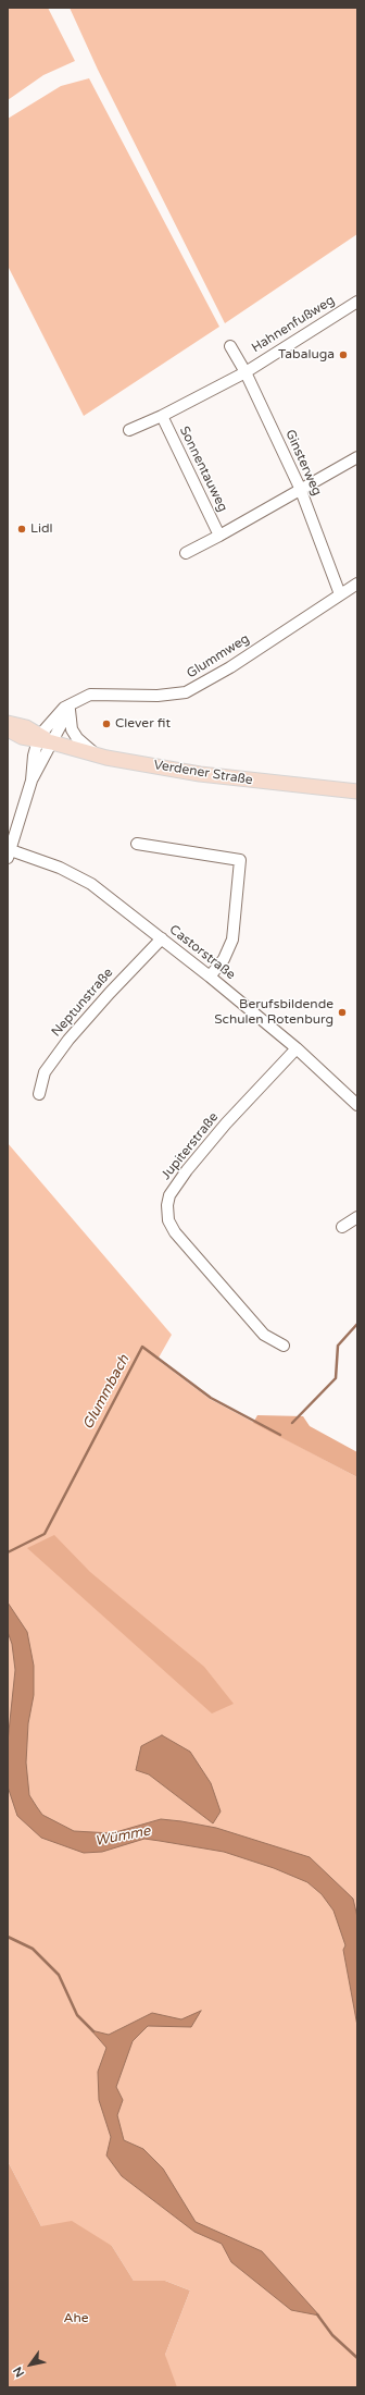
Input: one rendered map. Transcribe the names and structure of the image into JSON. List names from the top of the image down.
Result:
{
  "streets": {
    "main road": ["Verdener Straße"],
    "street": [
      "Hahnenfußweg",
      "Ginsterweg",
      "Sonnentauweg",
      "Glummweg",
      "Castorstraße",
      "Neptunstraße",
      "Jupiterstraße"
    ]
  },
  "crossings": [
    ["Hahnenfußweg", "Ginsterweg"],
    ["Ginsterweg", "Sonnentauweg"],
    ["Ginsterweg", "Glummweg"],
    ["Glummweg", "Verdener Straße"],
    ["Castorstraße", "Neptunstraße"],
    ["Castorstraße", "Jupiterstraße"]
  ],
  "water": ["Glummbach", "Wümme"],
  "parks": ["Ahe"],
  "places": [
    "Tabaluga",
    "Lidl",
    "Clever fit",
    "Berufsbildende Schulen Rotenburg"
  ],
  "north": "bottom left"
}
